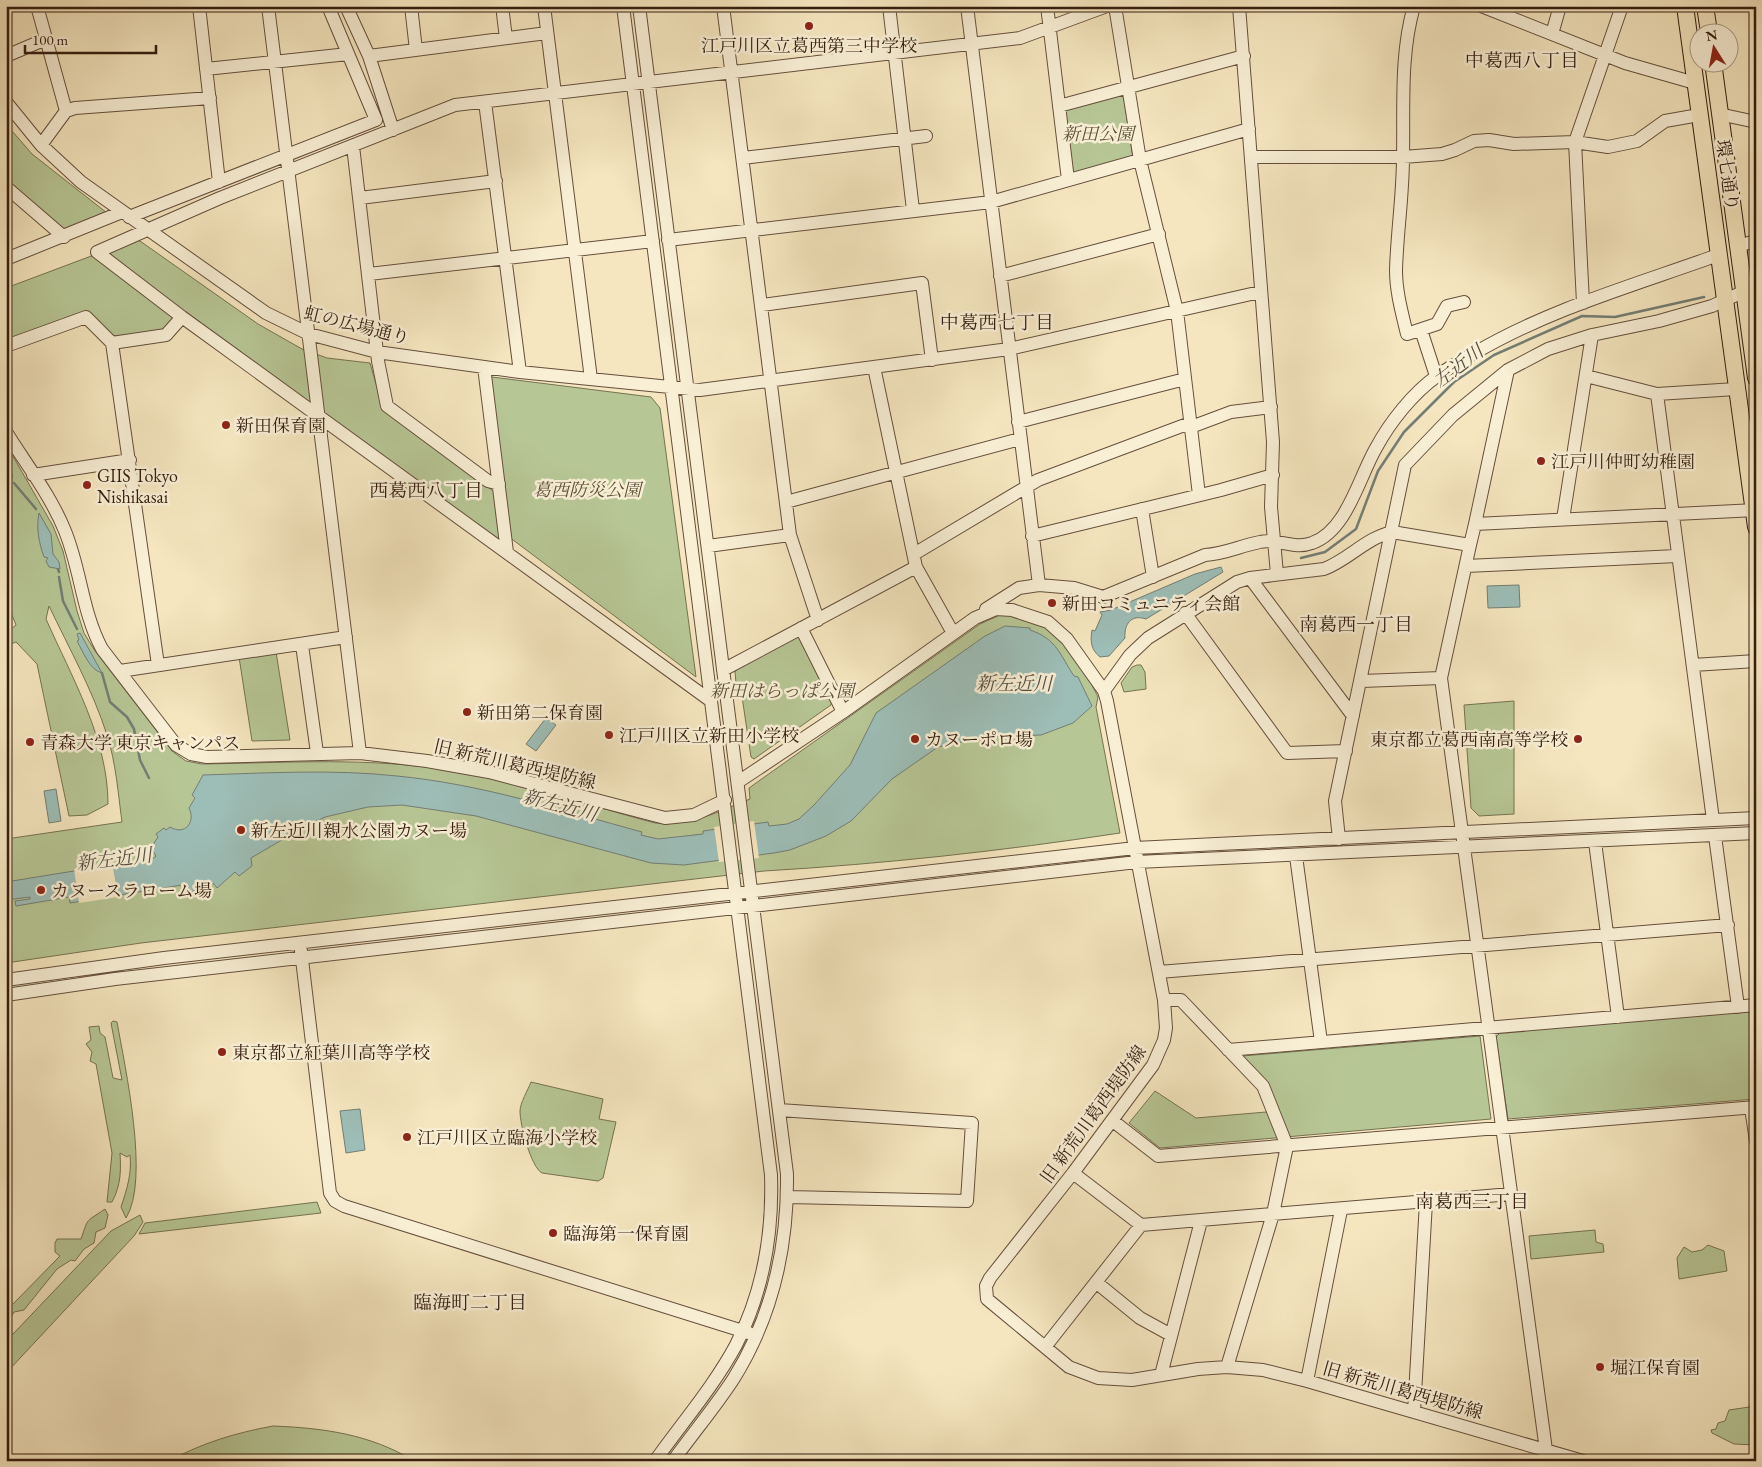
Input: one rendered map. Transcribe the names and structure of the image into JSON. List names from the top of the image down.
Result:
{
  "streets": {
    "main road": ["環七通り"],
    "street": ["虹の広場通り", "旧 新荒川葛西堤防線"]
  },
  "districts": [
    "中葛西八丁目",
    "中葛西七丁目",
    "西葛西八丁目",
    "南葛西一丁目",
    "南葛西三丁目",
    "臨海町二丁目"
  ],
  "water": ["左近川", "新左近川"],
  "parks": ["新田公園", "葛西防災公園", "新田はらっぱ公園"],
  "places": [
    "江戸川区立葛西第三中学校",
    "新田保育園",
    "江戸川仲町幼稚園",
    "GIIS Tokyo Nishikasai",
    "新田コミュニティ会館",
    "新田第二保育園",
    "江戸川区立新田小学校",
    "カヌーポロ場",
    "東京都立葛西南高等学校",
    "青森大学 東京キャンパス",
    "新左近川親水公園カヌー場",
    "カヌースラローム場",
    "東京都立紅葉川高等学校",
    "江戸川区立臨海小学校",
    "臨海第一保育園",
    "堀江保育園"
  ],
  "scale_bar": "100 m",
  "north": "top"
}
